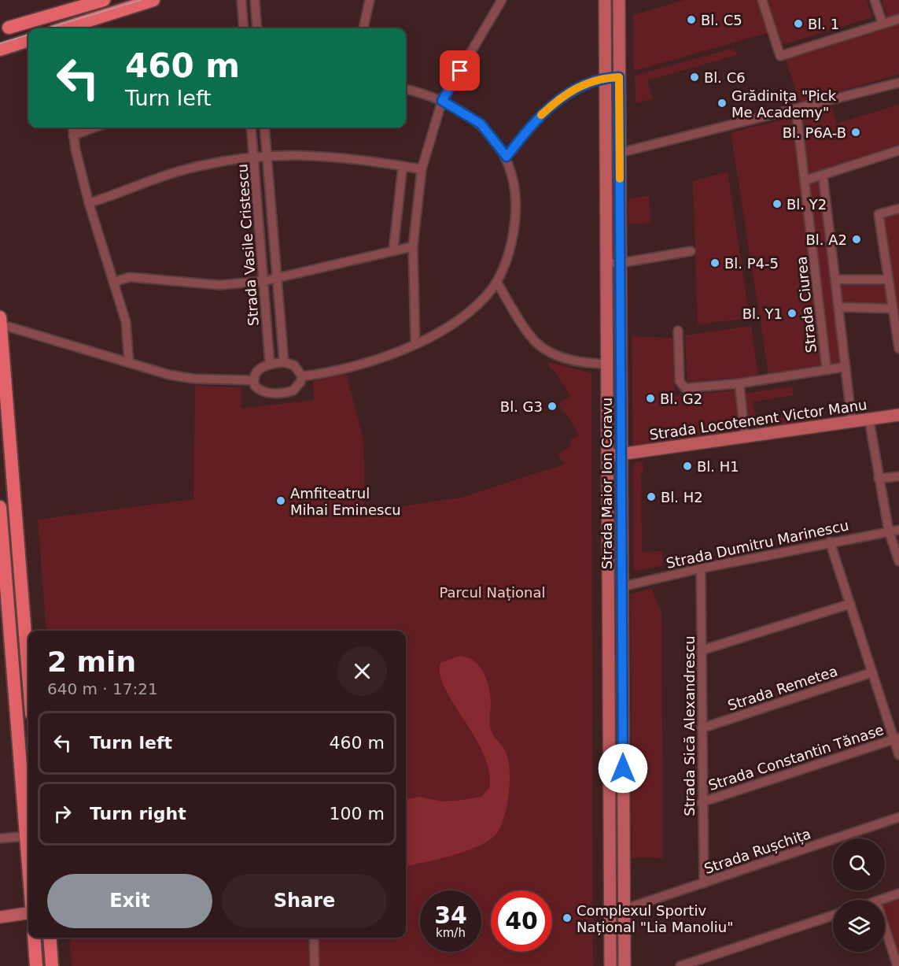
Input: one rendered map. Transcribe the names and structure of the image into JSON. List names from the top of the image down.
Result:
{
  "streets": {
    "street": [
      "Strada Vasile Cristescu",
      "Strada Ciurea",
      "Strada Locotenent Victor Manu",
      "Strada Maior Ion Coravu",
      "Strada Dumitru Marinescu",
      "Strada Remetea",
      "Strada Sică Alexandrescu",
      "Strada Constantin Tănase",
      "Strada Rușchița"
    ]
  },
  "crossings": [
    ["Strada Locotenent Victor Manu", "Strada Maior Ion Coravu"],
    ["Strada Maior Ion Coravu", "Strada Dumitru Marinescu"],
    ["Strada Maior Ion Coravu", "Strada Rușchița"],
    ["Strada Dumitru Marinescu", "Strada Sică Alexandrescu"],
    ["Strada Remetea", "Strada Sică Alexandrescu"],
    ["Strada Sică Alexandrescu", "Strada Constantin Tănase"],
    ["Strada Sică Alexandrescu", "Strada Rușchița"]
  ],
  "parks": ["Parcul Național"],
  "places": [
    "Bl. C5",
    "Bl. 1",
    "Bl. C6",
    "Grădinița \"Pick Me Academy\"",
    "Bl. P6A-B",
    "Bl. Y2",
    "Bl. A2",
    "Bl. P4-5",
    "Bl. Y1",
    "Bl. G2",
    "Bl. G3",
    "Bl. H1",
    "Bl. H2",
    "Amfiteatrul Mihai Eminescu",
    "Complexul Sportiv Național \"Lia Manoliu\""
  ],
  "page": {
    "turn": ["460 m", "Turn left"],
    "heading": ["2 min", "640 m · 17:21"],
    "list": [
      {
        "name": "Turn left",
        "value": "460 m"
      },
      {
        "name": "Turn right",
        "value": "100 m"
      }
    ],
    "buttons": ["Exit", "Share"],
    "speed": "34 km/h",
    "limit": "40"
  }
}
